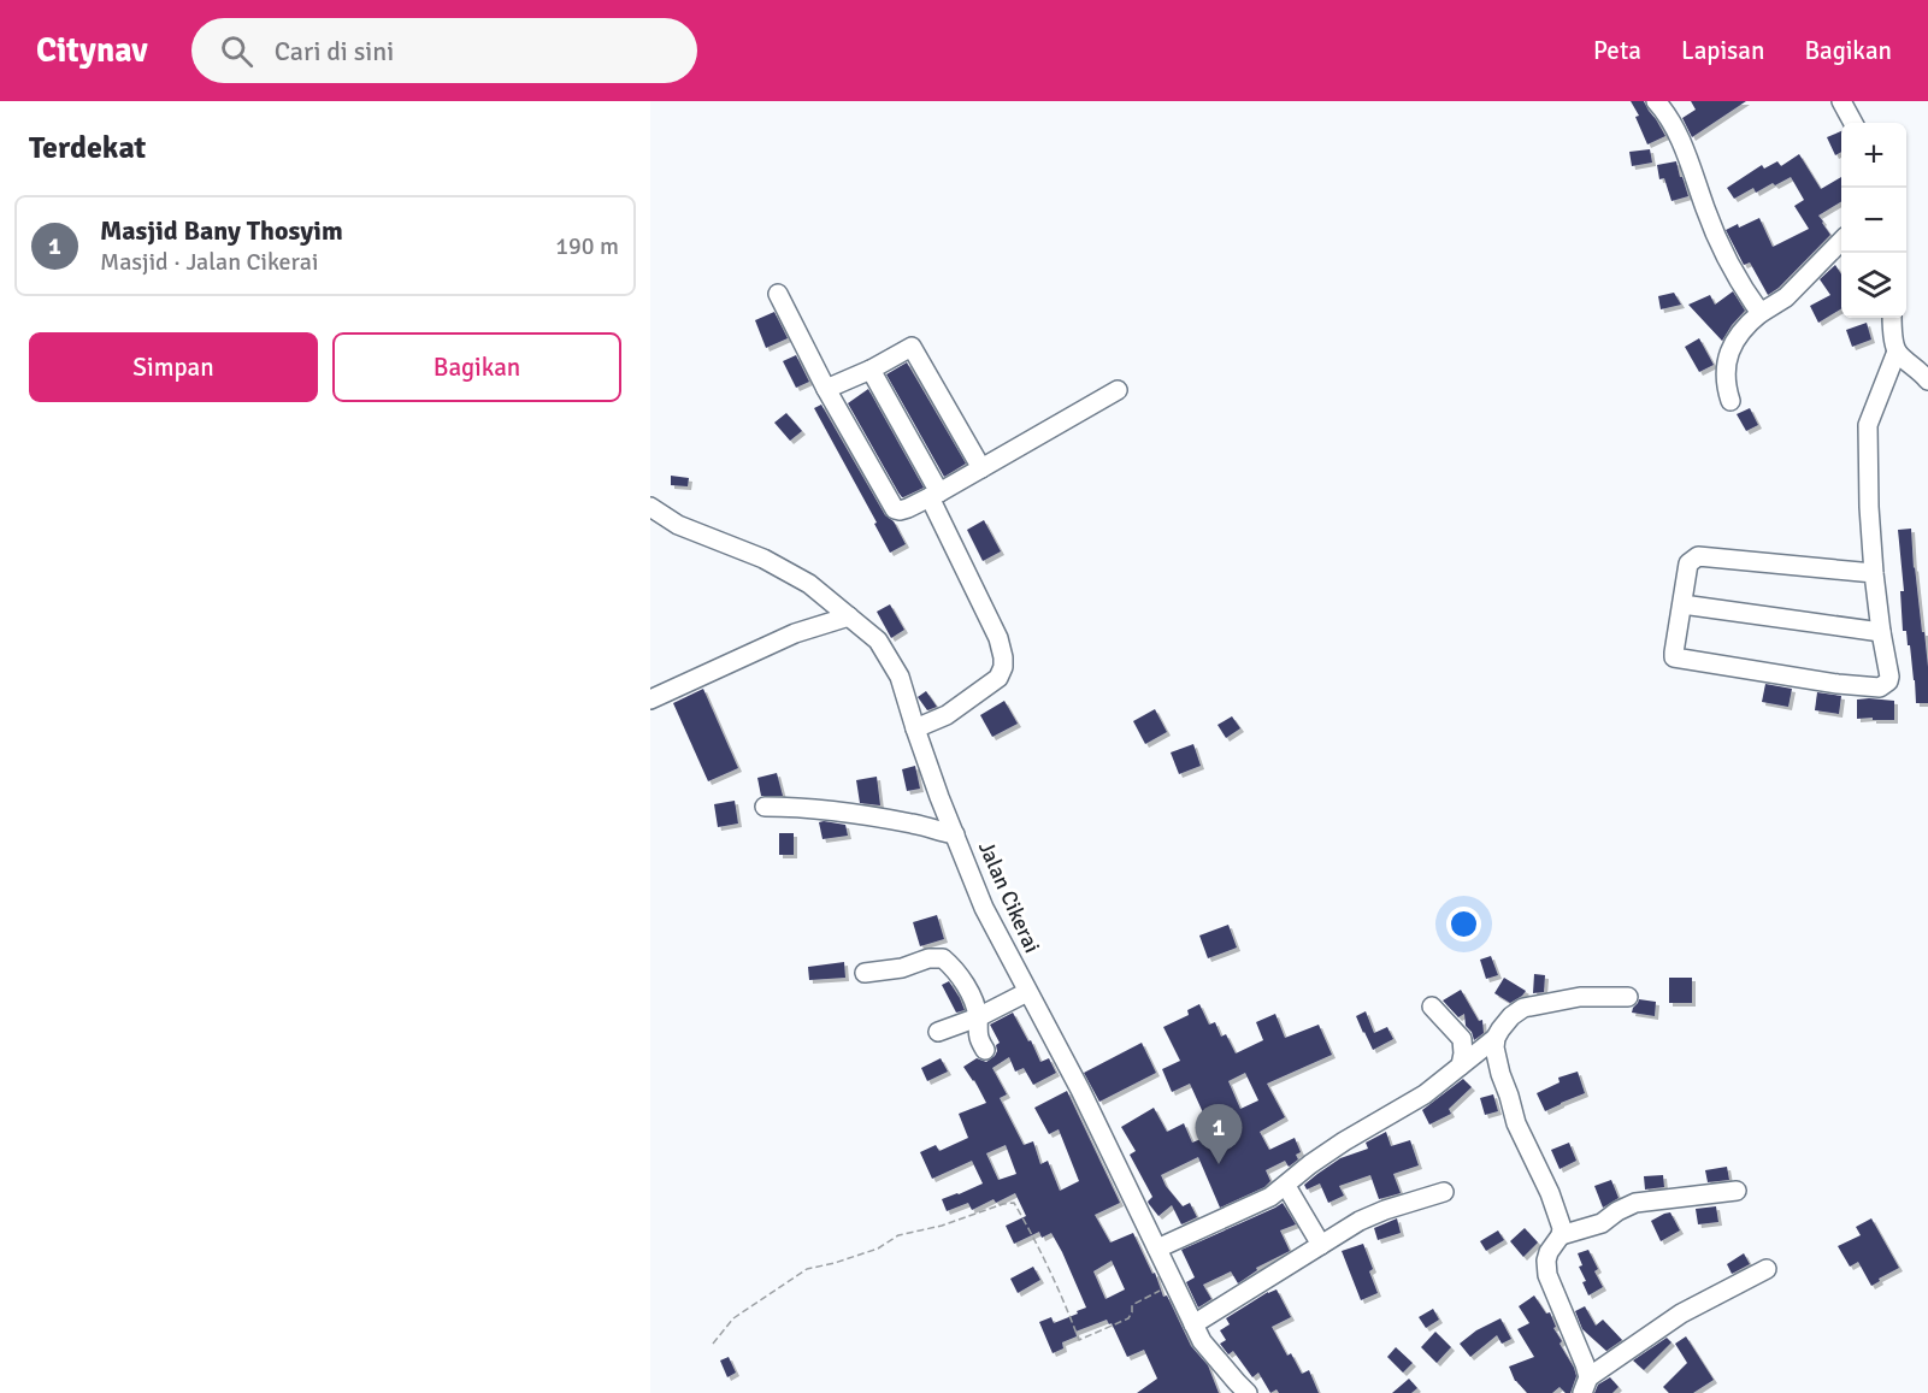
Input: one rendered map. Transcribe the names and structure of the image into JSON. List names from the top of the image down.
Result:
{
  "streets": {
    "street": ["Jalan Cikerai"]
  },
  "page": {
    "header": "Citynav",
    "search": "Cari di sini",
    "nav": ["Peta", "Lapisan", "Bagikan"],
    "heading": "Terdekat",
    "map_buttons": ["+", "−"],
    "list": [
      {
        "mark": "1",
        "name": "Masjid Bany Thosyim",
        "note": "Masjid · Jalan Cikerai",
        "value": "190 m"
      }
    ],
    "buttons": ["Simpan", "Bagikan"],
    "pins": "1"
  }
}
